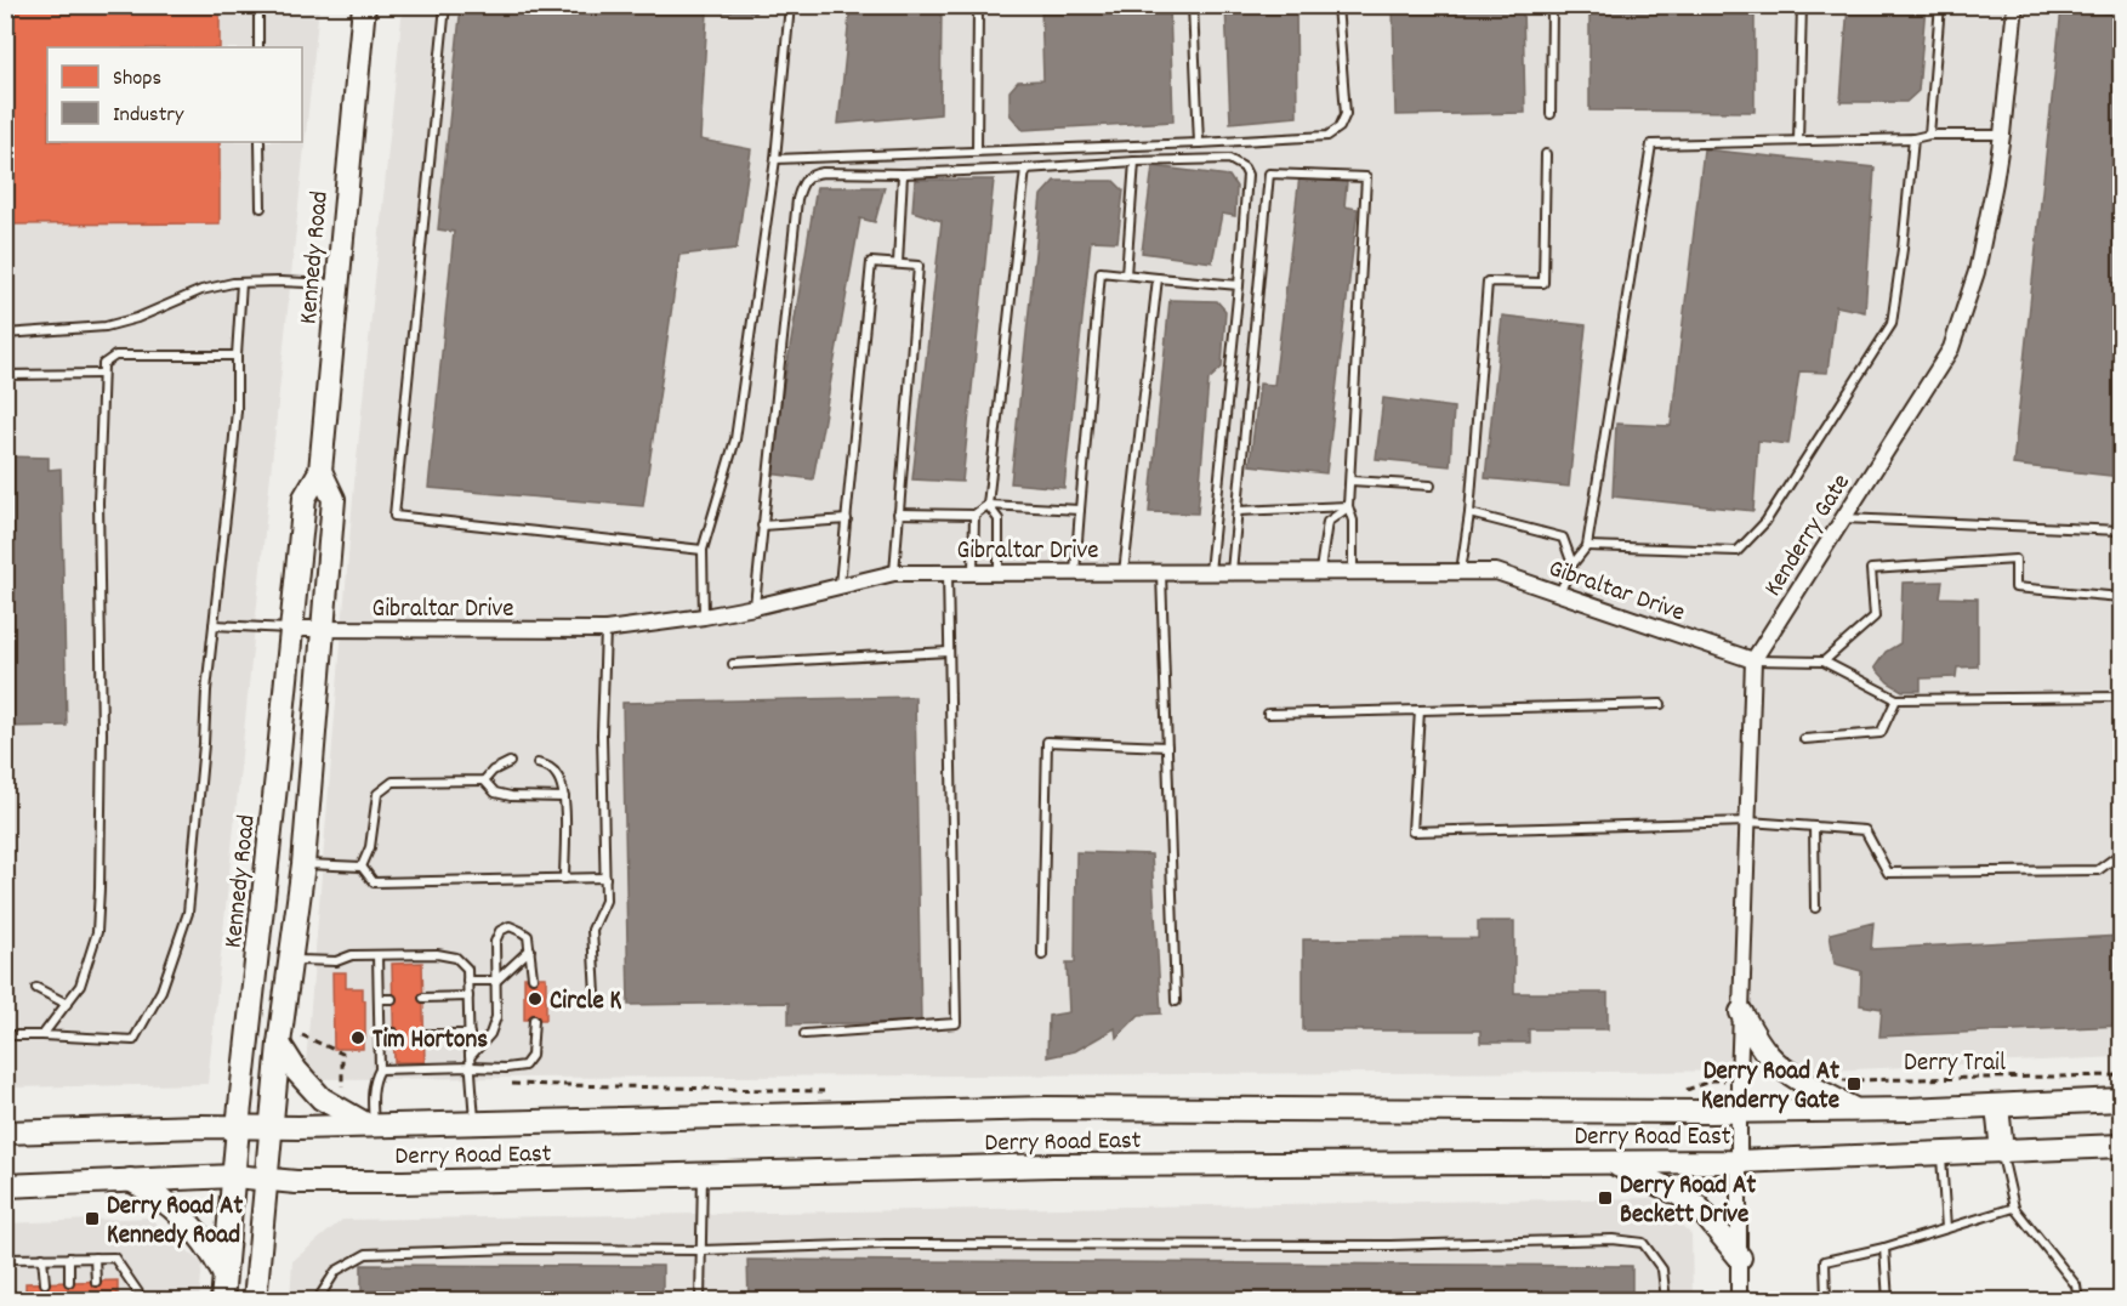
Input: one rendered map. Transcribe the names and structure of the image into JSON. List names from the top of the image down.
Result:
{
  "streets": {
    "main road": ["Kennedy Road", "Derry Road East"],
    "street": ["Kenderry Gate", "Gibraltar Drive"],
    "path": ["Derry Trail"]
  },
  "crossings": [
    ["Kennedy Road", "Gibraltar Drive"],
    ["Kennedy Road", "Derry Road East"],
    ["Kenderry Gate", "Gibraltar Drive"]
  ],
  "places": {
    "other": ["Circle K", "Tim Hortons"],
    "transit": ["Derry Road At Kenderry Gate", "Derry Road At Beckett Drive", "Derry Road At Kennedy Road"]
  },
  "legend": ["Shops", "Industry"]
}
